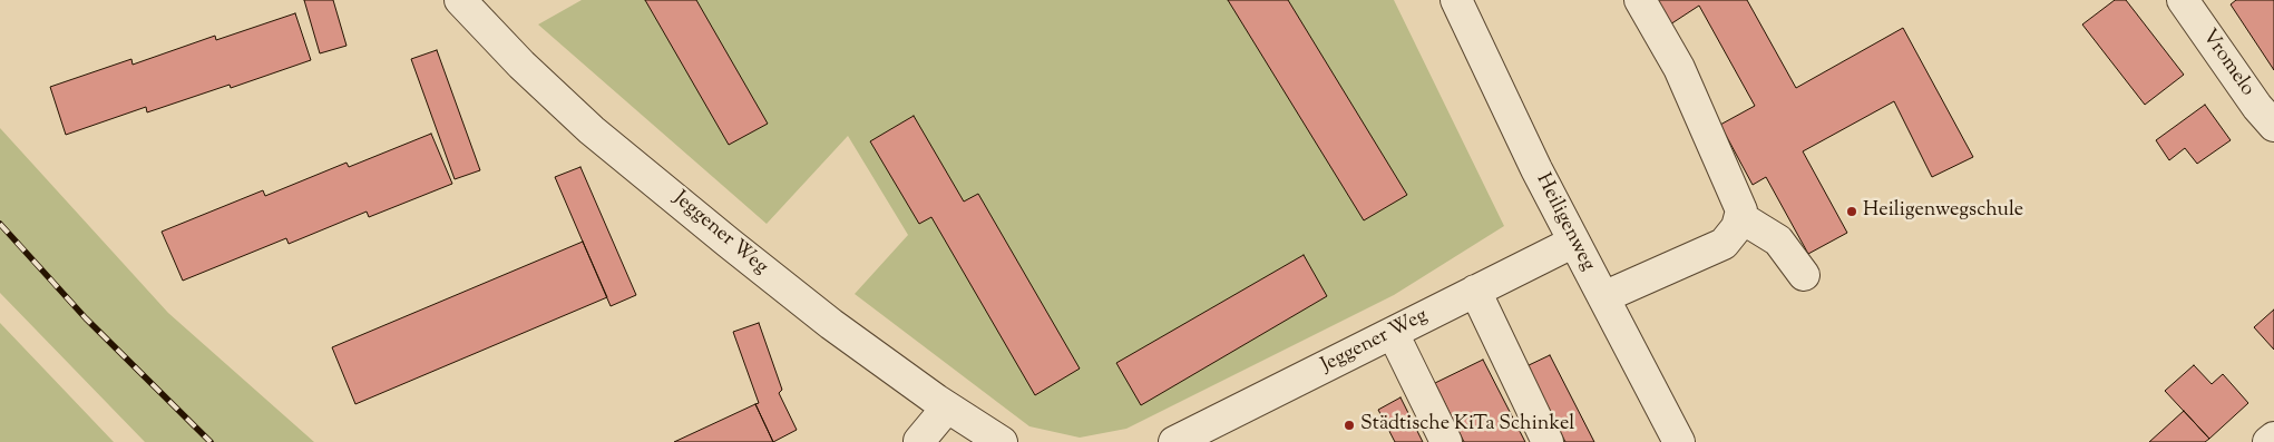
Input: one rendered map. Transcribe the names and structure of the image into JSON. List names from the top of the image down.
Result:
{
  "streets": {
    "street": ["Vromelo", "Heiligenweg", "Jeggener Weg"]
  },
  "crossings": [
    ["Heiligenweg", "Jeggener Weg"]
  ],
  "places": ["Heiligenwegschule", "Städtische KiTa Schinkel"]
}
